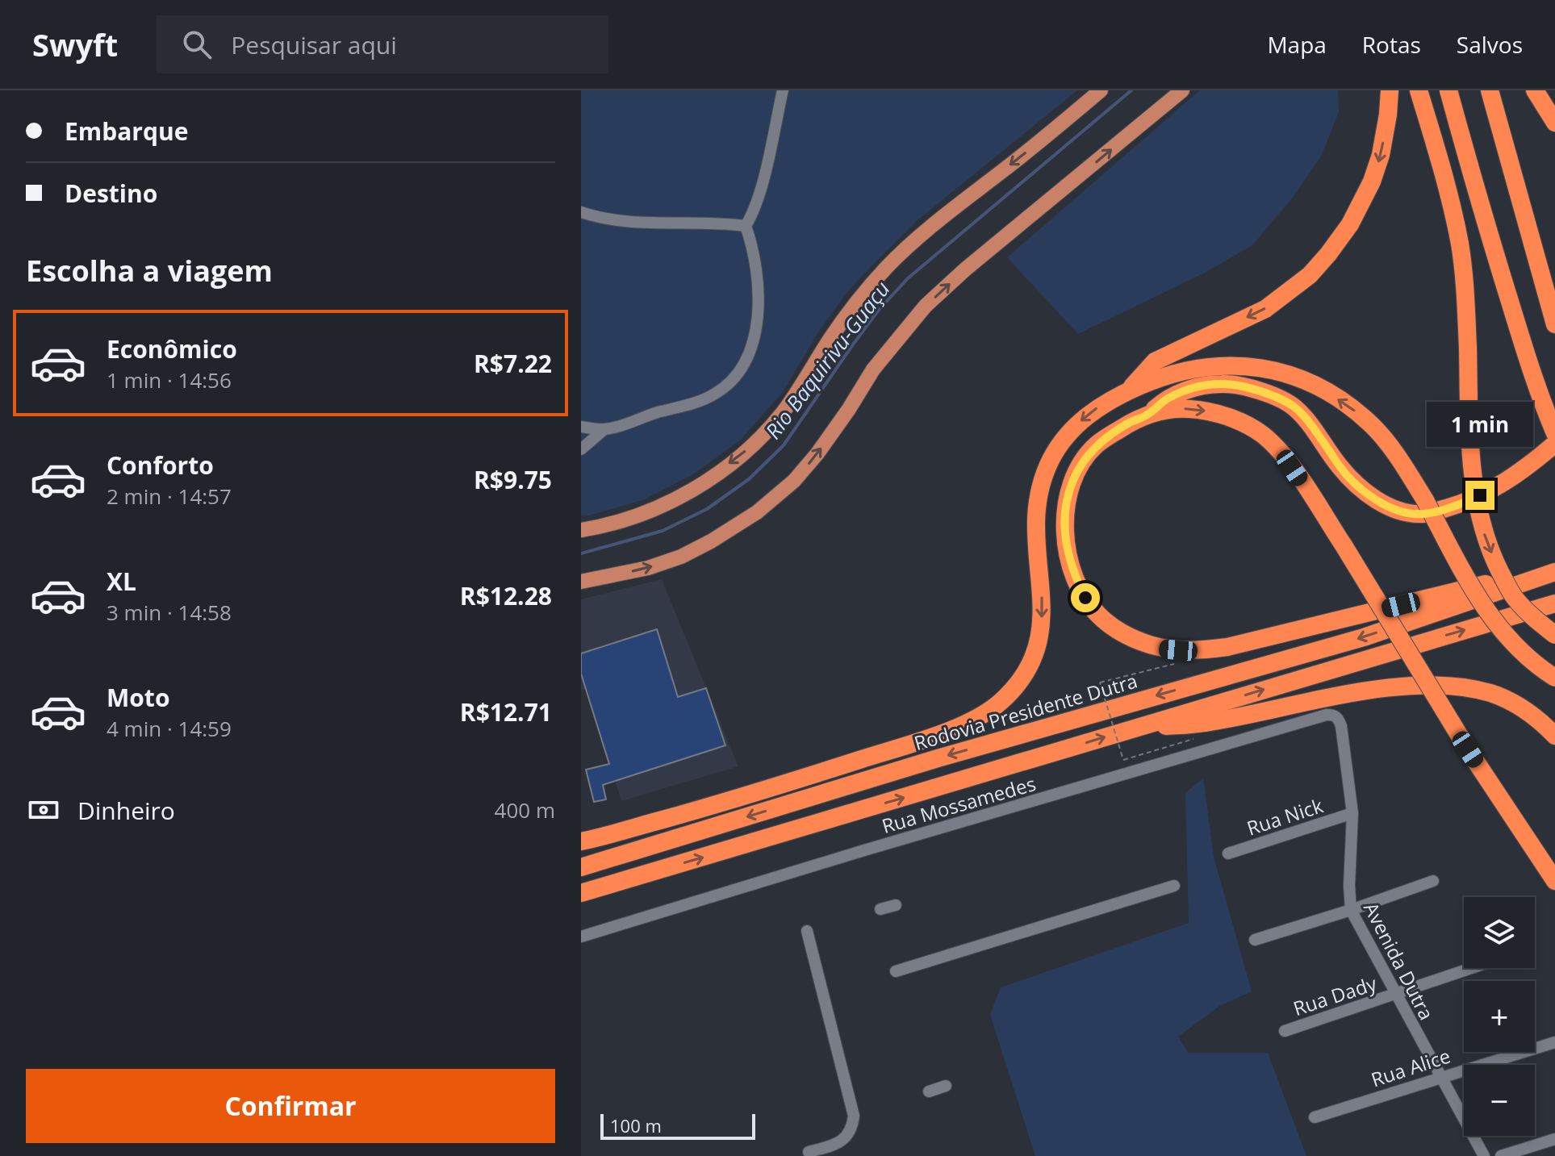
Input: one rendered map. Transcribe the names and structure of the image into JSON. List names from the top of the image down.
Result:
{
  "streets": {
    "highway": ["Rodovia Presidente Dutra"],
    "street": [
      "Rua Mossamedes",
      "Rua Nick",
      "Avenida Dutra",
      "Rua Dady",
      "Rua Alice"
    ]
  },
  "crossings": [
    ["Rua Mossamedes", "Avenida Dutra"],
    ["Rua Nick", "Avenida Dutra"],
    ["Avenida Dutra", "Rua Dady"],
    ["Avenida Dutra", "Rua Alice"]
  ],
  "water": ["Rio Baquirivu-Guaçu"],
  "scale_bar": "100 m",
  "page": {
    "header": "Swyft",
    "search": "Pesquisar aqui",
    "nav": ["Mapa", "Rotas", "Salvos"],
    "banner": ["Embarque", "Destino"],
    "heading": "Escolha a viagem",
    "list": [
      {
        "name": "Econômico",
        "note": "1 min · 14:56",
        "value": "R$7.22"
      },
      {
        "name": "Conforto",
        "note": "2 min · 14:57",
        "value": "R$9.75"
      },
      {
        "name": "XL",
        "note": "3 min · 14:58",
        "value": "R$12.28"
      },
      {
        "name": "Moto",
        "note": "4 min · 14:59",
        "value": "R$12.71"
      }
    ],
    "bubble": "1 min",
    "pay": ["Dinheiro", "400 m"],
    "map_buttons": ["+", "−"],
    "buttons": "Confirmar",
    "scale": "100 m"
  }
}
